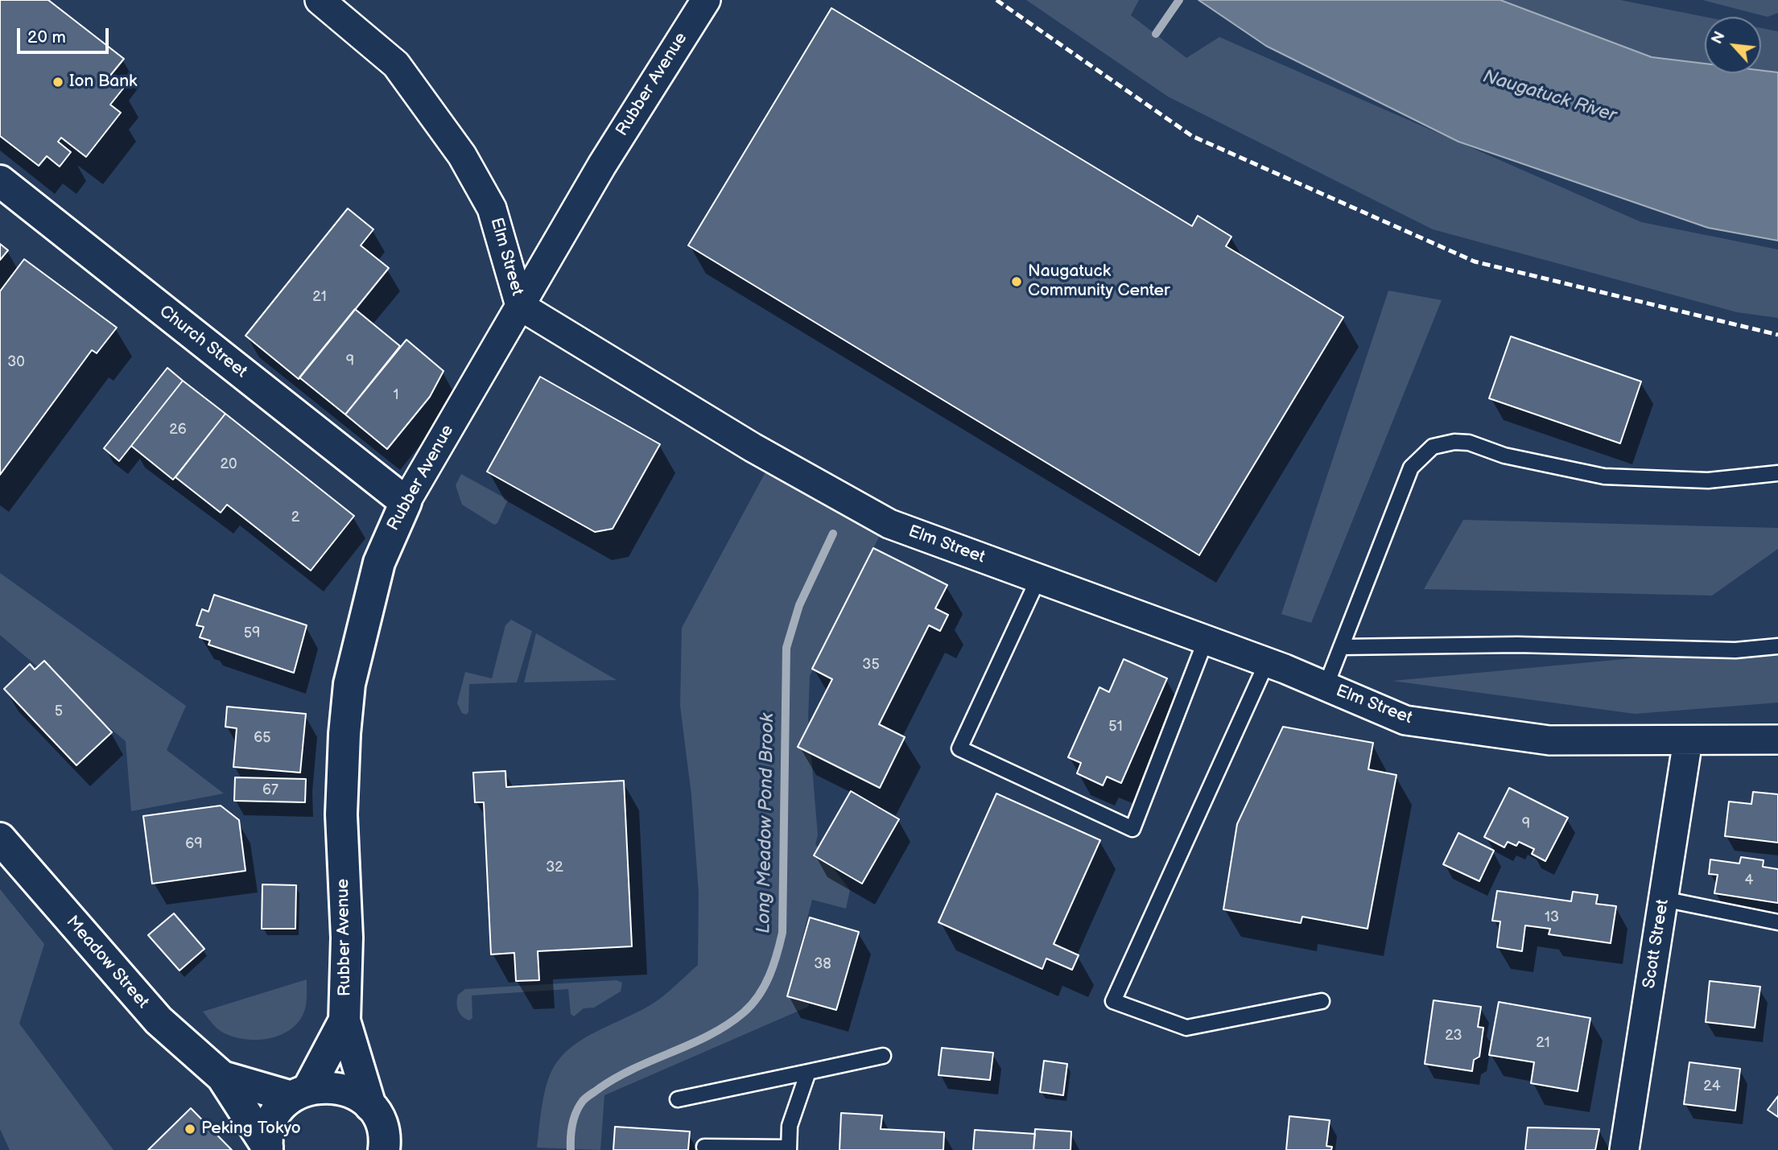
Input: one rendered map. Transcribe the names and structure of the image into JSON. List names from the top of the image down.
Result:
{
  "streets": {
    "street": [
      "Rubber Avenue",
      "Elm Street",
      "Church Street",
      "Scott Street",
      "Meadow Street"
    ]
  },
  "crossings": [
    ["Rubber Avenue", "Elm Street"],
    ["Rubber Avenue", "Church Street"],
    ["Rubber Avenue", "Meadow Street"],
    ["Elm Street", "Scott Street"]
  ],
  "water": ["Naugatuck River", "Long Meadow Pond Brook"],
  "places": ["Ion Bank", "Naugatuck Community Center", "Peking Tokyo"],
  "house_numbers": [
    "21",
    "9",
    "30",
    "1",
    "26",
    "20",
    "2",
    "59",
    "35",
    "5",
    "51",
    "65",
    "67",
    "9",
    "69",
    "32",
    "4",
    "13",
    "38",
    "23",
    "21",
    "24"
  ],
  "scale_bar": "20 m",
  "north": "top left"
}
